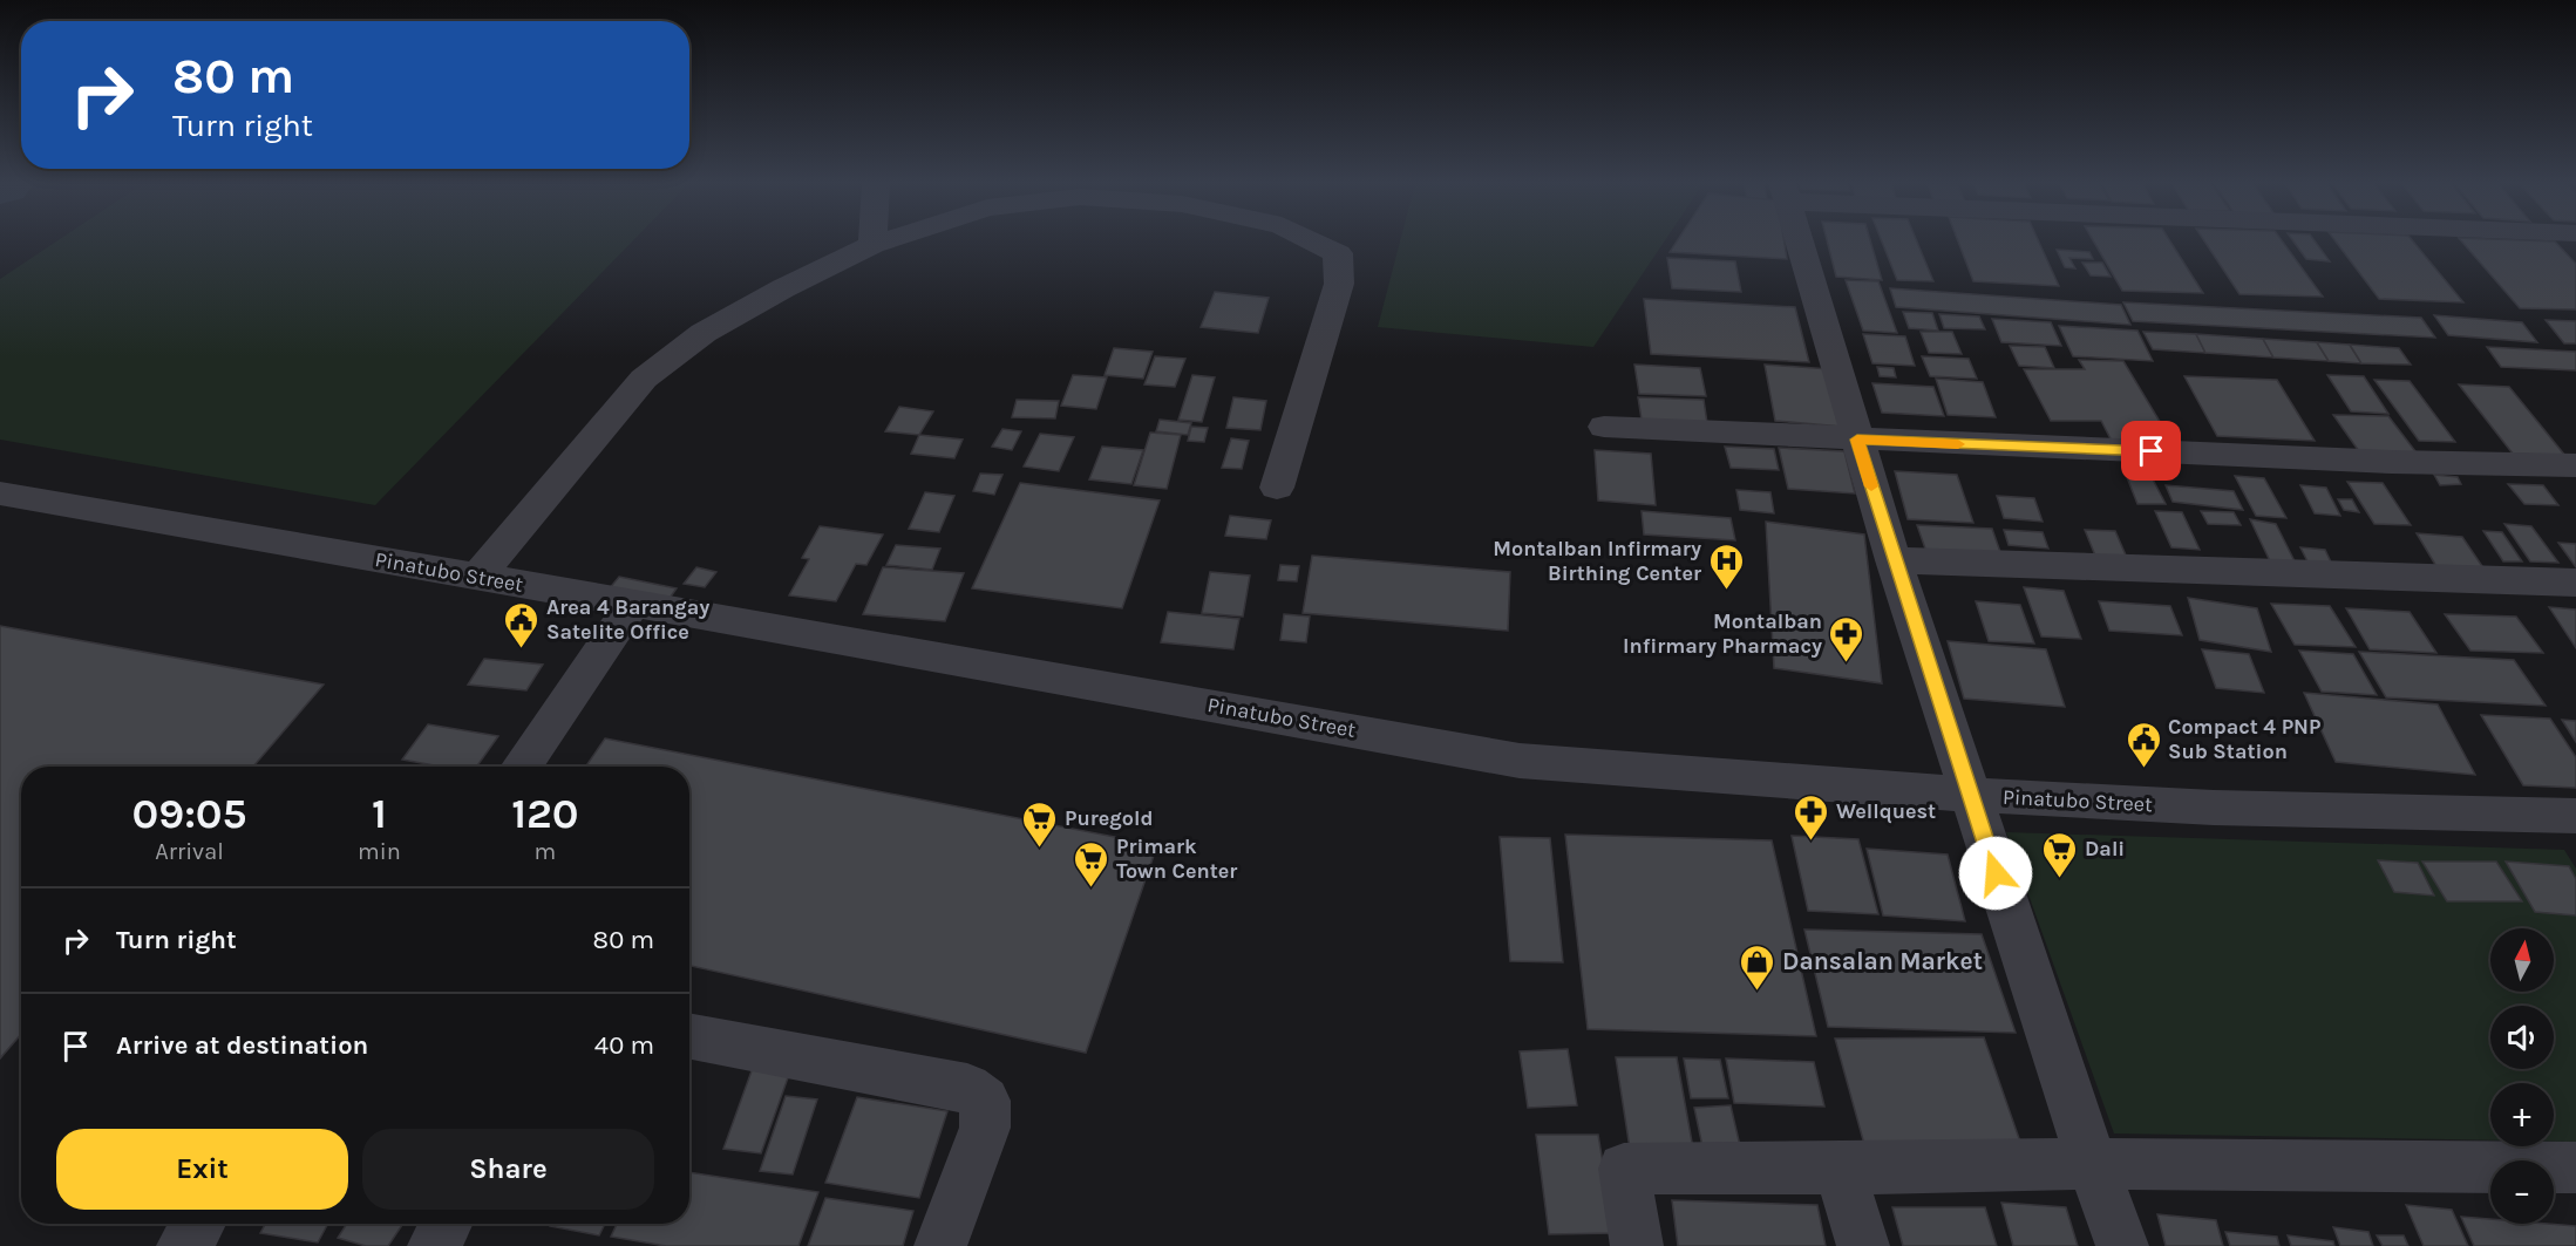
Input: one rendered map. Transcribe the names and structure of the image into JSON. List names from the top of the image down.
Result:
{
  "streets": {
    "street": ["Pinatubo Street"]
  },
  "places": {
    "hospital": ["Montalban Infirmary Birthing Center"],
    "public building": ["Area 4 Barangay Satelite Office", "Compact 4 PNP Sub Station"],
    "pharmacy": ["Montalban Infirmary Pharmacy", "Wellquest"],
    "supermarket": ["Puregold", "Dali", "Primark Town Center"],
    "shop": ["Dansalan Market"]
  },
  "north": "top",
  "page": {
    "turn": ["80 m", "Turn right"],
    "eta": [
      "09:05",
      "Arrival",
      "1",
      "min",
      "120",
      "m"
    ],
    "list": [
      {
        "name": "Turn right",
        "value": "80 m"
      },
      {
        "name": "Arrive at destination",
        "value": "40 m"
      }
    ],
    "map_buttons": ["+", "−"],
    "buttons": ["Exit", "Share"]
  }
}
